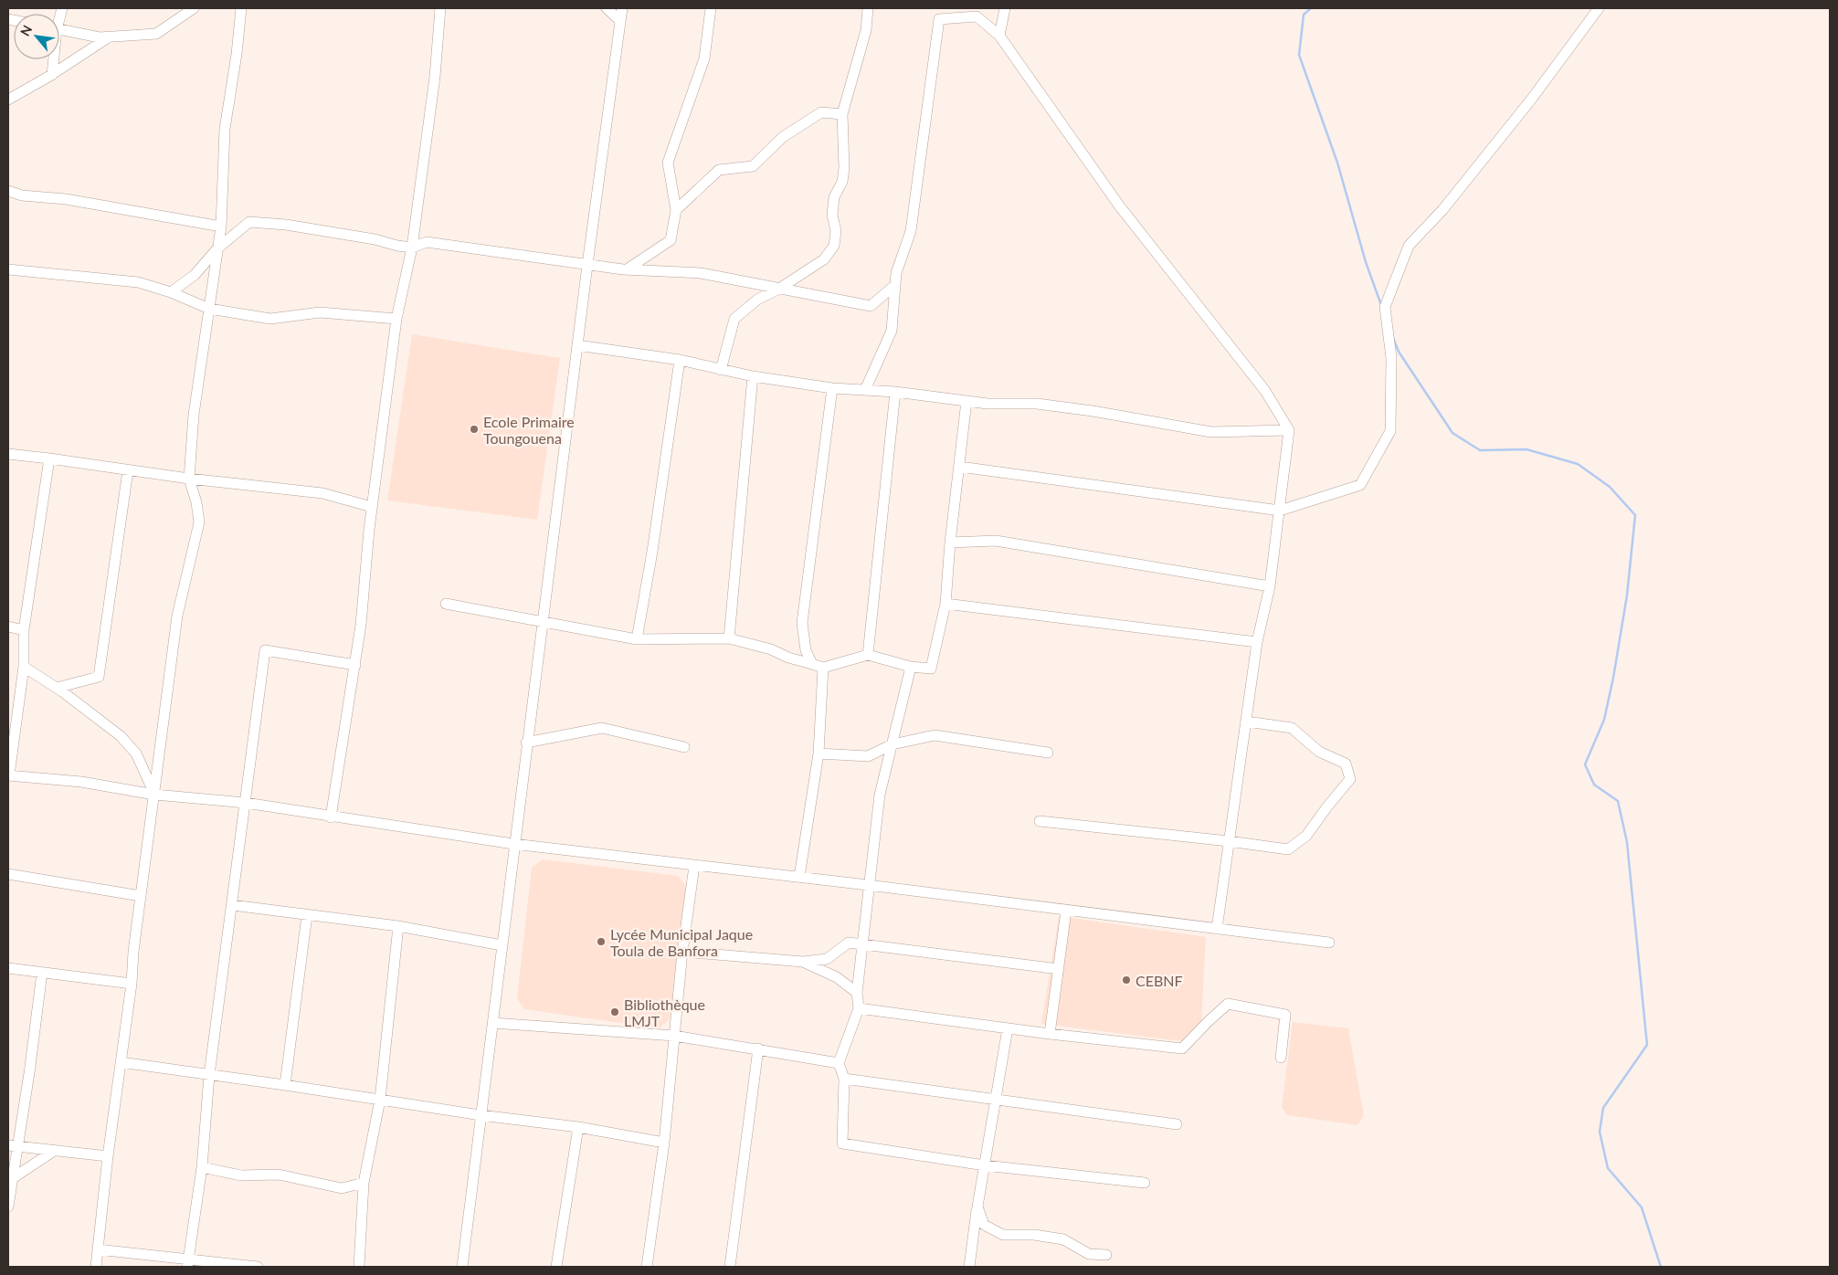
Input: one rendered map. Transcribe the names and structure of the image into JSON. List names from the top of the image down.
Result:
{
  "places": [
    "Ecole Primaire Toungouena",
    "Lycée Municipal Jaque Toula de Banfora",
    "CEBNF",
    "Bibliothèque LMJT"
  ],
  "north": "top left"
}
